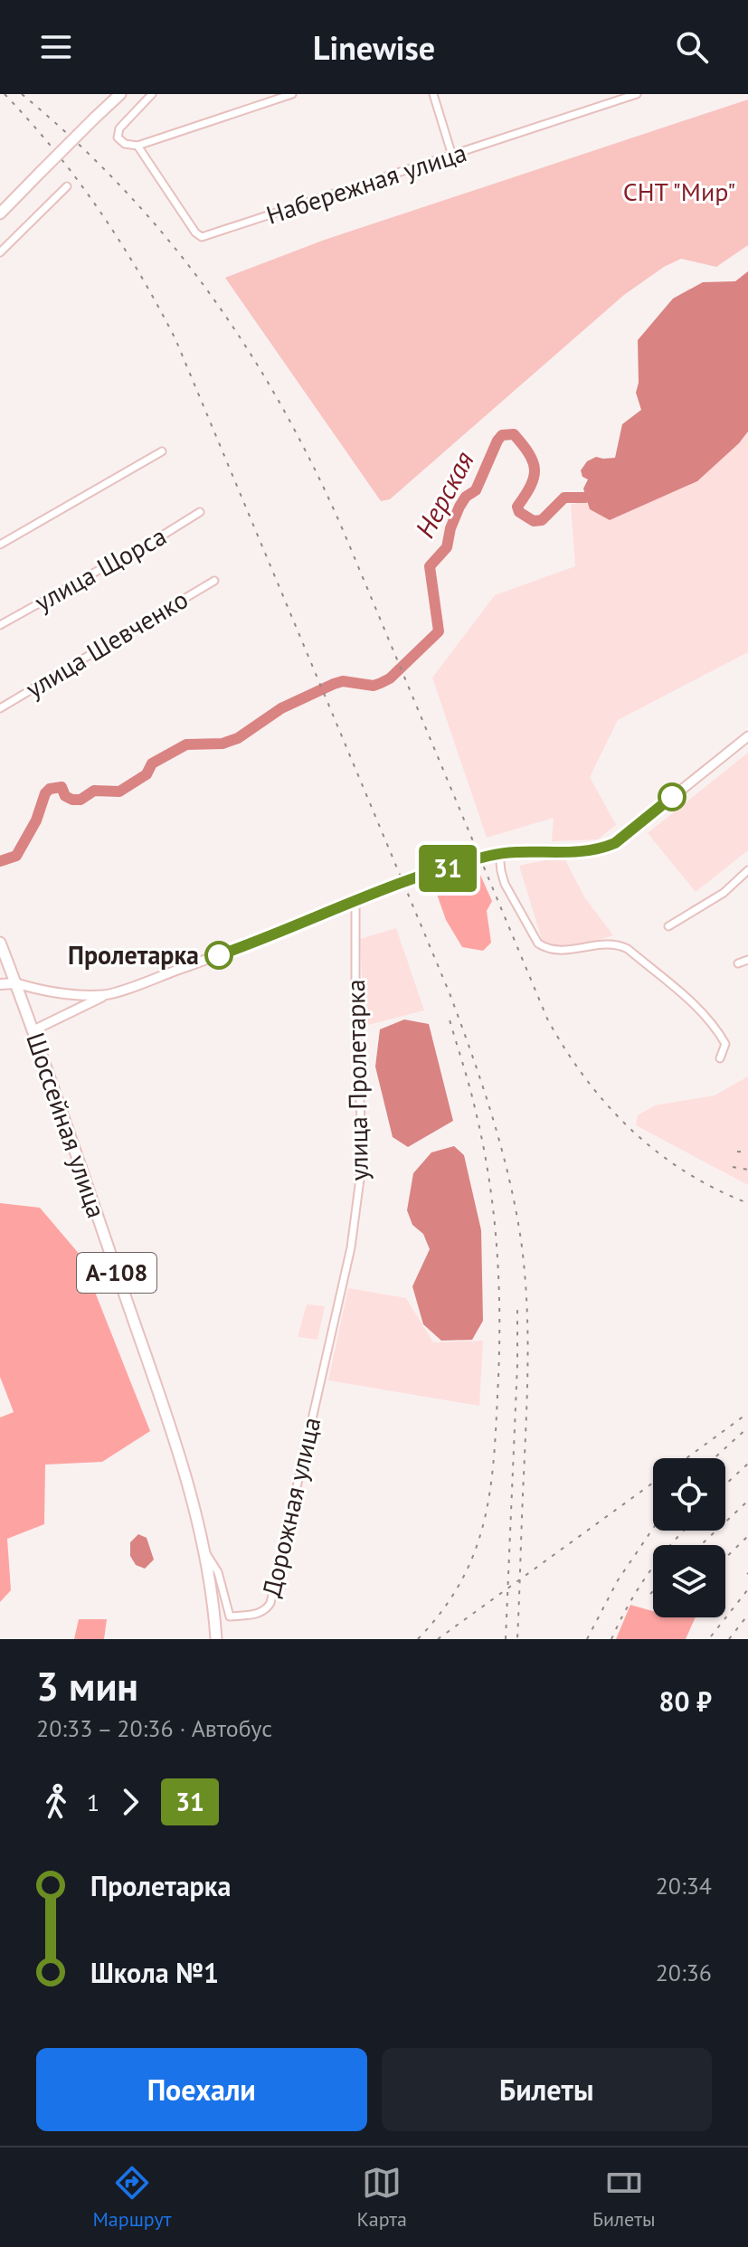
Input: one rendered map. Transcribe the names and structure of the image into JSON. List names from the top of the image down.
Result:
{
  "streets": {
    "highway": ["Шоссейная улица", "А-108"],
    "street": [
      "Набережная улица",
      "улица Щорса",
      "улица Шевченко",
      "улица Пролетарка",
      "Дорожная улица"
    ]
  },
  "crossings": [
    ["улица Пролетарка", "Дорожная улица"],
    ["Шоссейная улица", "А-108"],
    ["Шоссейная улица", "Дорожная улица"],
    ["А-108", "Дорожная улица"]
  ],
  "water": ["Нерская"],
  "parks": ["СНТ \"Мир\""],
  "places": ["Пролетарка"],
  "lines": ["bus line 31"],
  "page": {
    "header": "Linewise",
    "on_map": "31",
    "heading": ["3 мин", "20:33 – 20:36 · Автобус", "80 ₽"],
    "legs": ["1", "31"],
    "list": [
      {
        "name": "Пролетарка",
        "value": "20:34"
      },
      {
        "name": "Школа №1",
        "value": "20:36"
      }
    ],
    "buttons": ["Поехали", "Билеты"],
    "tabs": ["Маршрут", "Карта", "Билеты"]
  }
}
